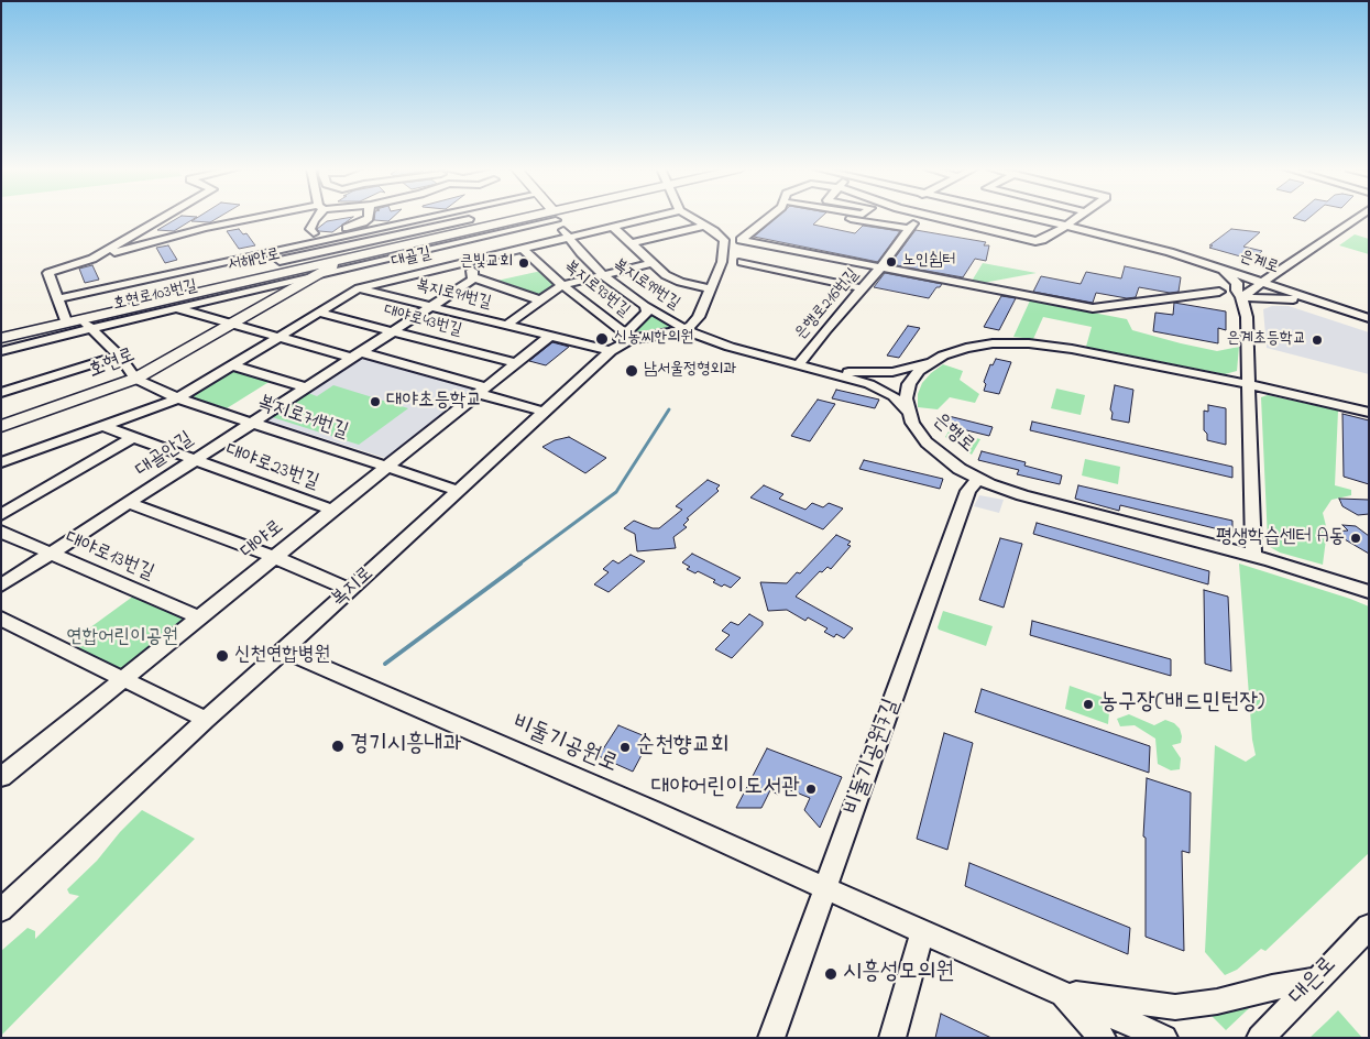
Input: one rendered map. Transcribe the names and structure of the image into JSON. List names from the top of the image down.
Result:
{
  "streets": {
    "main road": ["서해안로", "호현로"],
    "street": [
      "대골길",
      "은계로",
      "복지로99번길",
      "복지로93번길",
      "복지로91번길",
      "호현로103번길",
      "은행로216번길",
      "대야로43번길",
      "복지로71번길",
      "은행로",
      "대골안길",
      "대야로23번길",
      "대야로",
      "대야로13번길",
      "복지로",
      "비둘기공원로",
      "비둘기공원7길",
      "대은로"
    ]
  },
  "crossings": [
    ["대골길", "복지로99번길"],
    ["대골길", "복지로93번길"],
    ["대골길", "복지로91번길"],
    ["대골길", "대야로43번길"],
    ["대골길", "복지로71번길"],
    ["대골길", "대야로23번길"],
    ["서해안로", "호현로103번길"],
    ["서해안로", "호현로"],
    ["복지로99번길", "은행로216번길"],
    ["복지로99번길", "복지로"],
    ["복지로93번길", "복지로91번길"],
    ["복지로91번길", "대골안길"],
    ["복지로91번길", "대야로"],
    ["복지로91번길", "복지로"],
    ["호현로103번길", "호현로"],
    ["은행로216번길", "복지로"],
    ["대야로43번길", "대골안길"],
    ["대야로43번길", "대야로"],
    ["호현로", "복지로71번길"],
    ["복지로71번길", "대골안길"],
    ["복지로71번길", "대야로"],
    ["복지로71번길", "복지로"],
    ["은행로", "비둘기공원7길"],
    ["대골안길", "대야로23번길"],
    ["대골안길", "대야로13번길"],
    ["대야로23번길", "대야로"],
    ["대야로", "대야로13번길"],
    ["복지로", "비둘기공원로"],
    ["비둘기공원로", "비둘기공원7길"]
  ],
  "parks": ["연합어린이공원"],
  "places": [
    "노인쉼터",
    "큰빛교회",
    "신농씨한의원",
    "은계초등학교",
    "남서울정형외과",
    "대야초등학교",
    "평생학습센터 A동",
    "신천연합병원",
    "농구장(배드민턴장)",
    "경기시흥내과",
    "순천향교회",
    "대야어린이도서관",
    "시흥성모의원"
  ]
}
